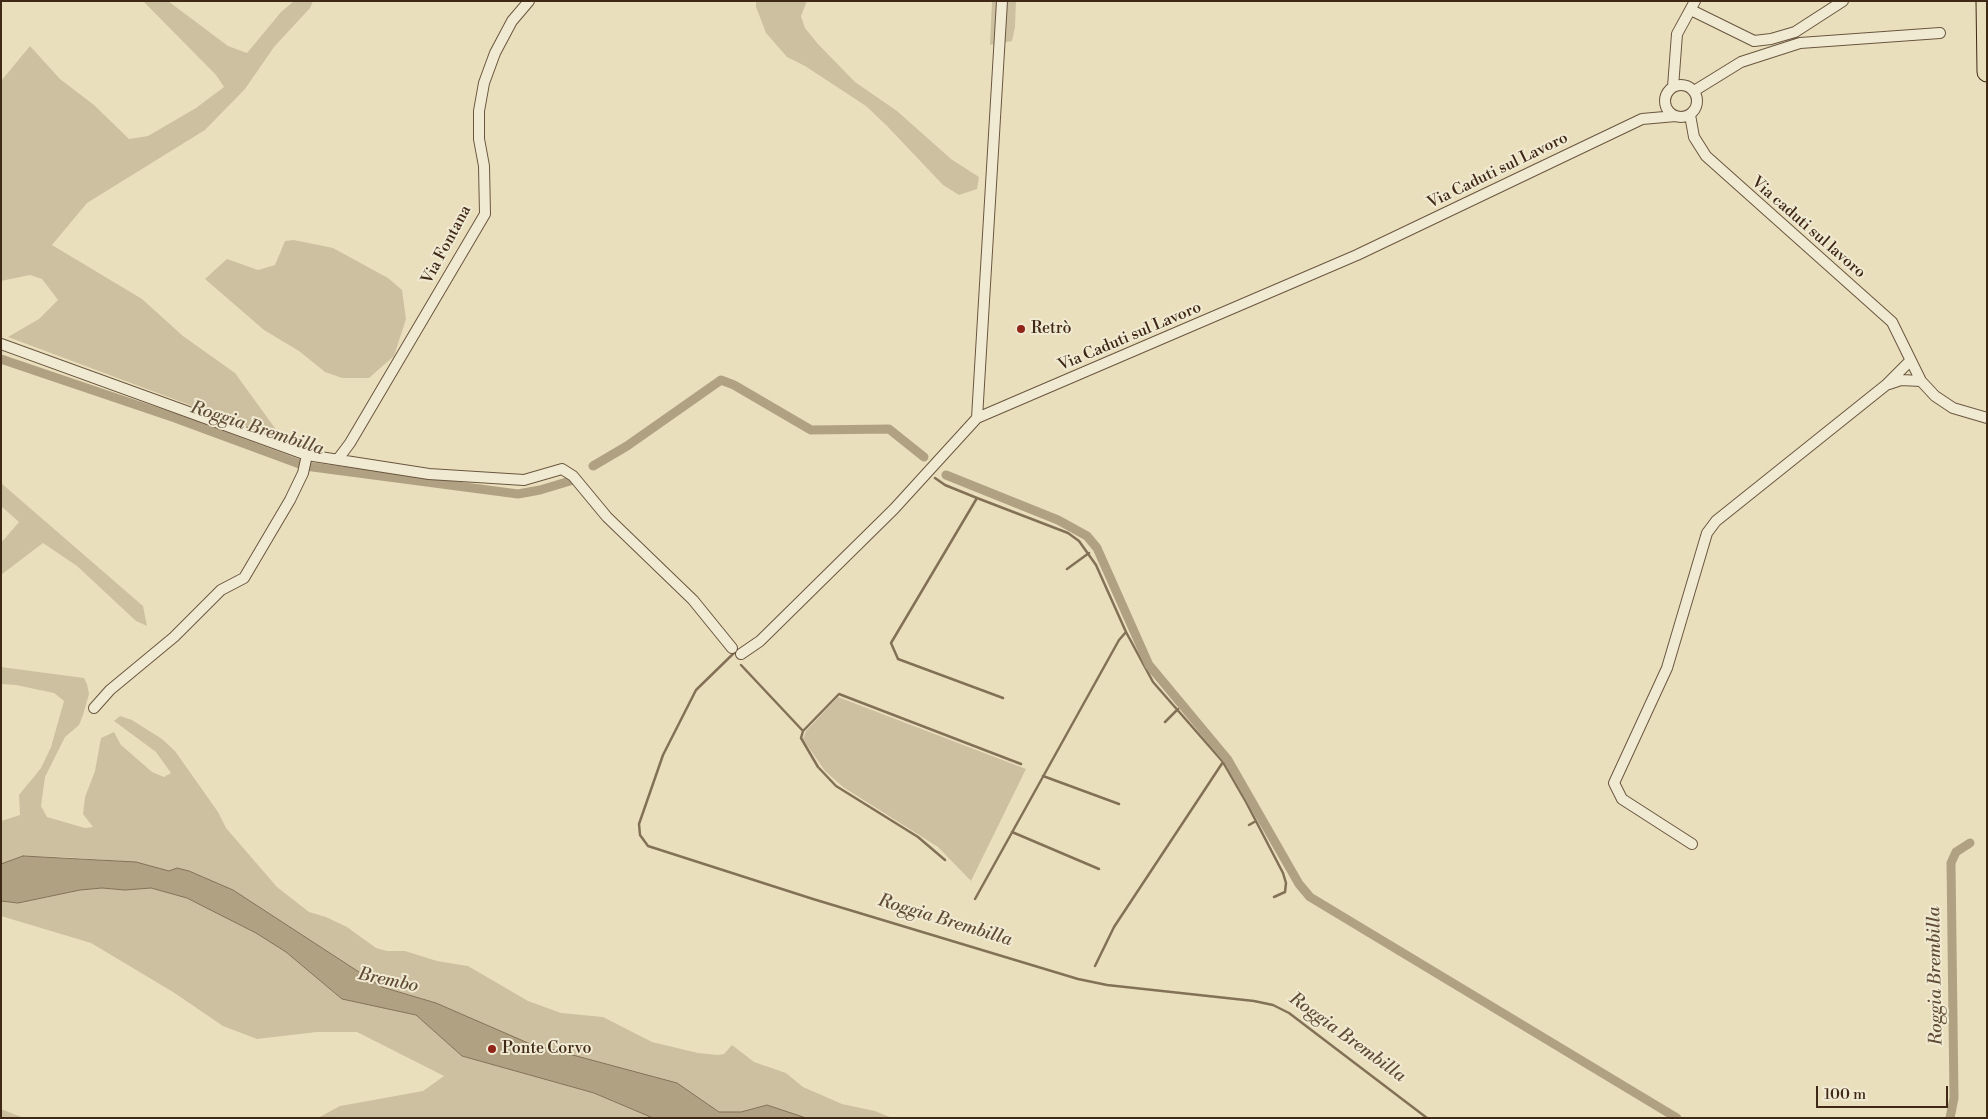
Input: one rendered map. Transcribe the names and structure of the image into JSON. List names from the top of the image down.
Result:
{
  "streets": {
    "street": ["Via Caduti sul Lavoro", "Via caduti sul lavoro", "Via Fontana"]
  },
  "crossings": [
    ["Via Caduti sul Lavoro", "Via caduti sul lavoro"]
  ],
  "water": ["Roggia Brembilla", "Brembo"],
  "places": ["Retrò", "Ponte Corvo"],
  "scale_bar": "100 m"
}
